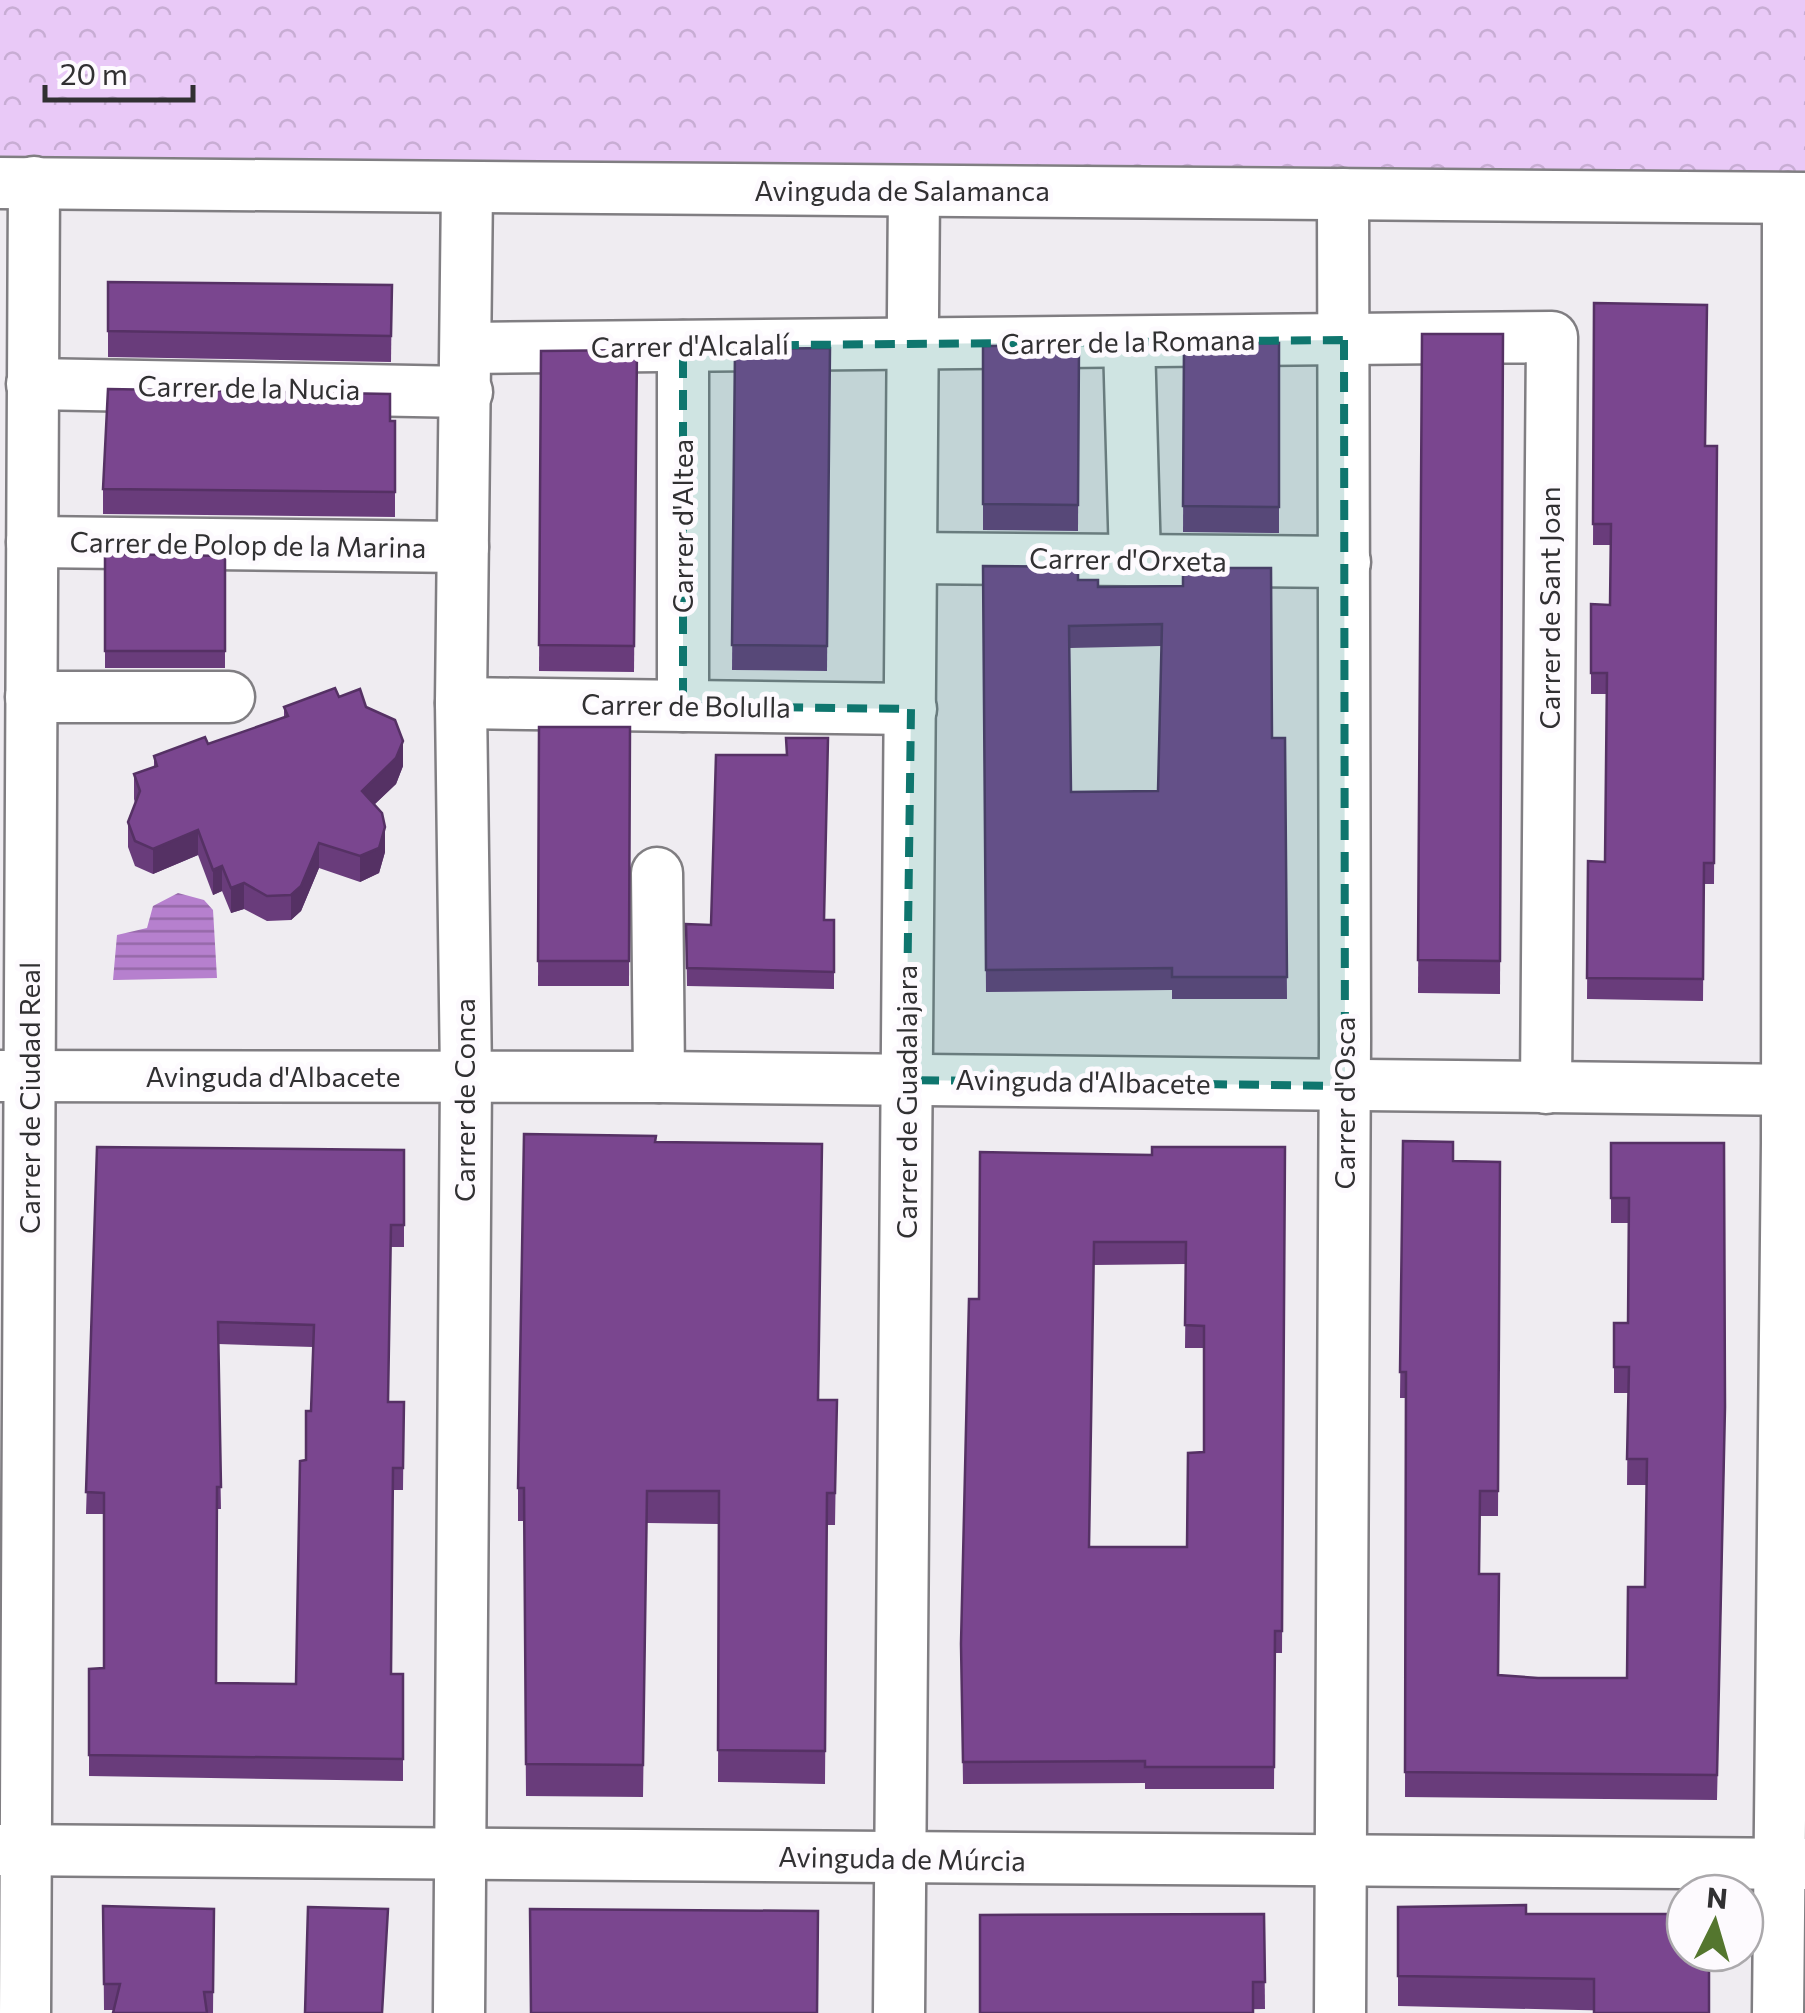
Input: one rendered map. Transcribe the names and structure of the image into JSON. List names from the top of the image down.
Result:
{
  "streets": {
    "street": [
      "Avinguda de Salamanca",
      "Carrer de la Romana",
      "Carrer d'Alcalalí",
      "Carrer de la Nucia",
      "Carrer d'Altea",
      "Carrer de Polop de la Marina",
      "Carrer d'Orxeta",
      "Carrer de Sant Joan",
      "Carrer de Bolulla",
      "Avinguda d'Albacete",
      "Carrer de Ciudad Real",
      "Carrer de Conca",
      "Carrer de Guadalajara",
      "Carrer d'Osca",
      "Avinguda de Múrcia"
    ]
  },
  "crossings": [
    ["Avinguda de Salamanca", "Carrer de Ciudad Real"],
    ["Avinguda de Salamanca", "Carrer de Conca"],
    ["Avinguda de Salamanca", "Carrer de Guadalajara"],
    ["Avinguda de Salamanca", "Carrer d'Osca"],
    ["Carrer de la Romana", "Carrer d'Alcalalí"],
    ["Carrer de la Romana", "Carrer de Sant Joan"],
    ["Carrer de la Romana", "Carrer de Guadalajara"],
    ["Carrer de la Romana", "Carrer d'Osca"],
    ["Carrer d'Alcalalí", "Carrer de la Nucia"],
    ["Carrer d'Alcalalí", "Carrer d'Altea"],
    ["Carrer d'Alcalalí", "Carrer de Conca"],
    ["Carrer d'Alcalalí", "Carrer de Guadalajara"],
    ["Carrer de la Nucia", "Carrer de Ciudad Real"],
    ["Carrer de la Nucia", "Carrer de Conca"],
    ["Carrer d'Altea", "Carrer de Bolulla"],
    ["Carrer de Polop de la Marina", "Carrer de Ciudad Real"],
    ["Carrer de Polop de la Marina", "Carrer de Conca"],
    ["Carrer d'Orxeta", "Carrer de Guadalajara"],
    ["Carrer d'Orxeta", "Carrer d'Osca"],
    ["Carrer de Sant Joan", "Avinguda d'Albacete"],
    ["Carrer de Sant Joan", "Carrer d'Osca"],
    ["Carrer de Bolulla", "Carrer de Conca"],
    ["Carrer de Bolulla", "Carrer de Guadalajara"],
    ["Avinguda d'Albacete", "Carrer de Ciudad Real"],
    ["Avinguda d'Albacete", "Carrer de Conca"],
    ["Avinguda d'Albacete", "Carrer de Guadalajara"],
    ["Avinguda d'Albacete", "Carrer d'Osca"],
    ["Carrer de Ciudad Real", "Avinguda de Múrcia"],
    ["Carrer de Conca", "Avinguda de Múrcia"],
    ["Carrer de Guadalajara", "Avinguda de Múrcia"],
    ["Carrer d'Osca", "Avinguda de Múrcia"]
  ],
  "scale_bar": "20 m",
  "north": "top"
}
